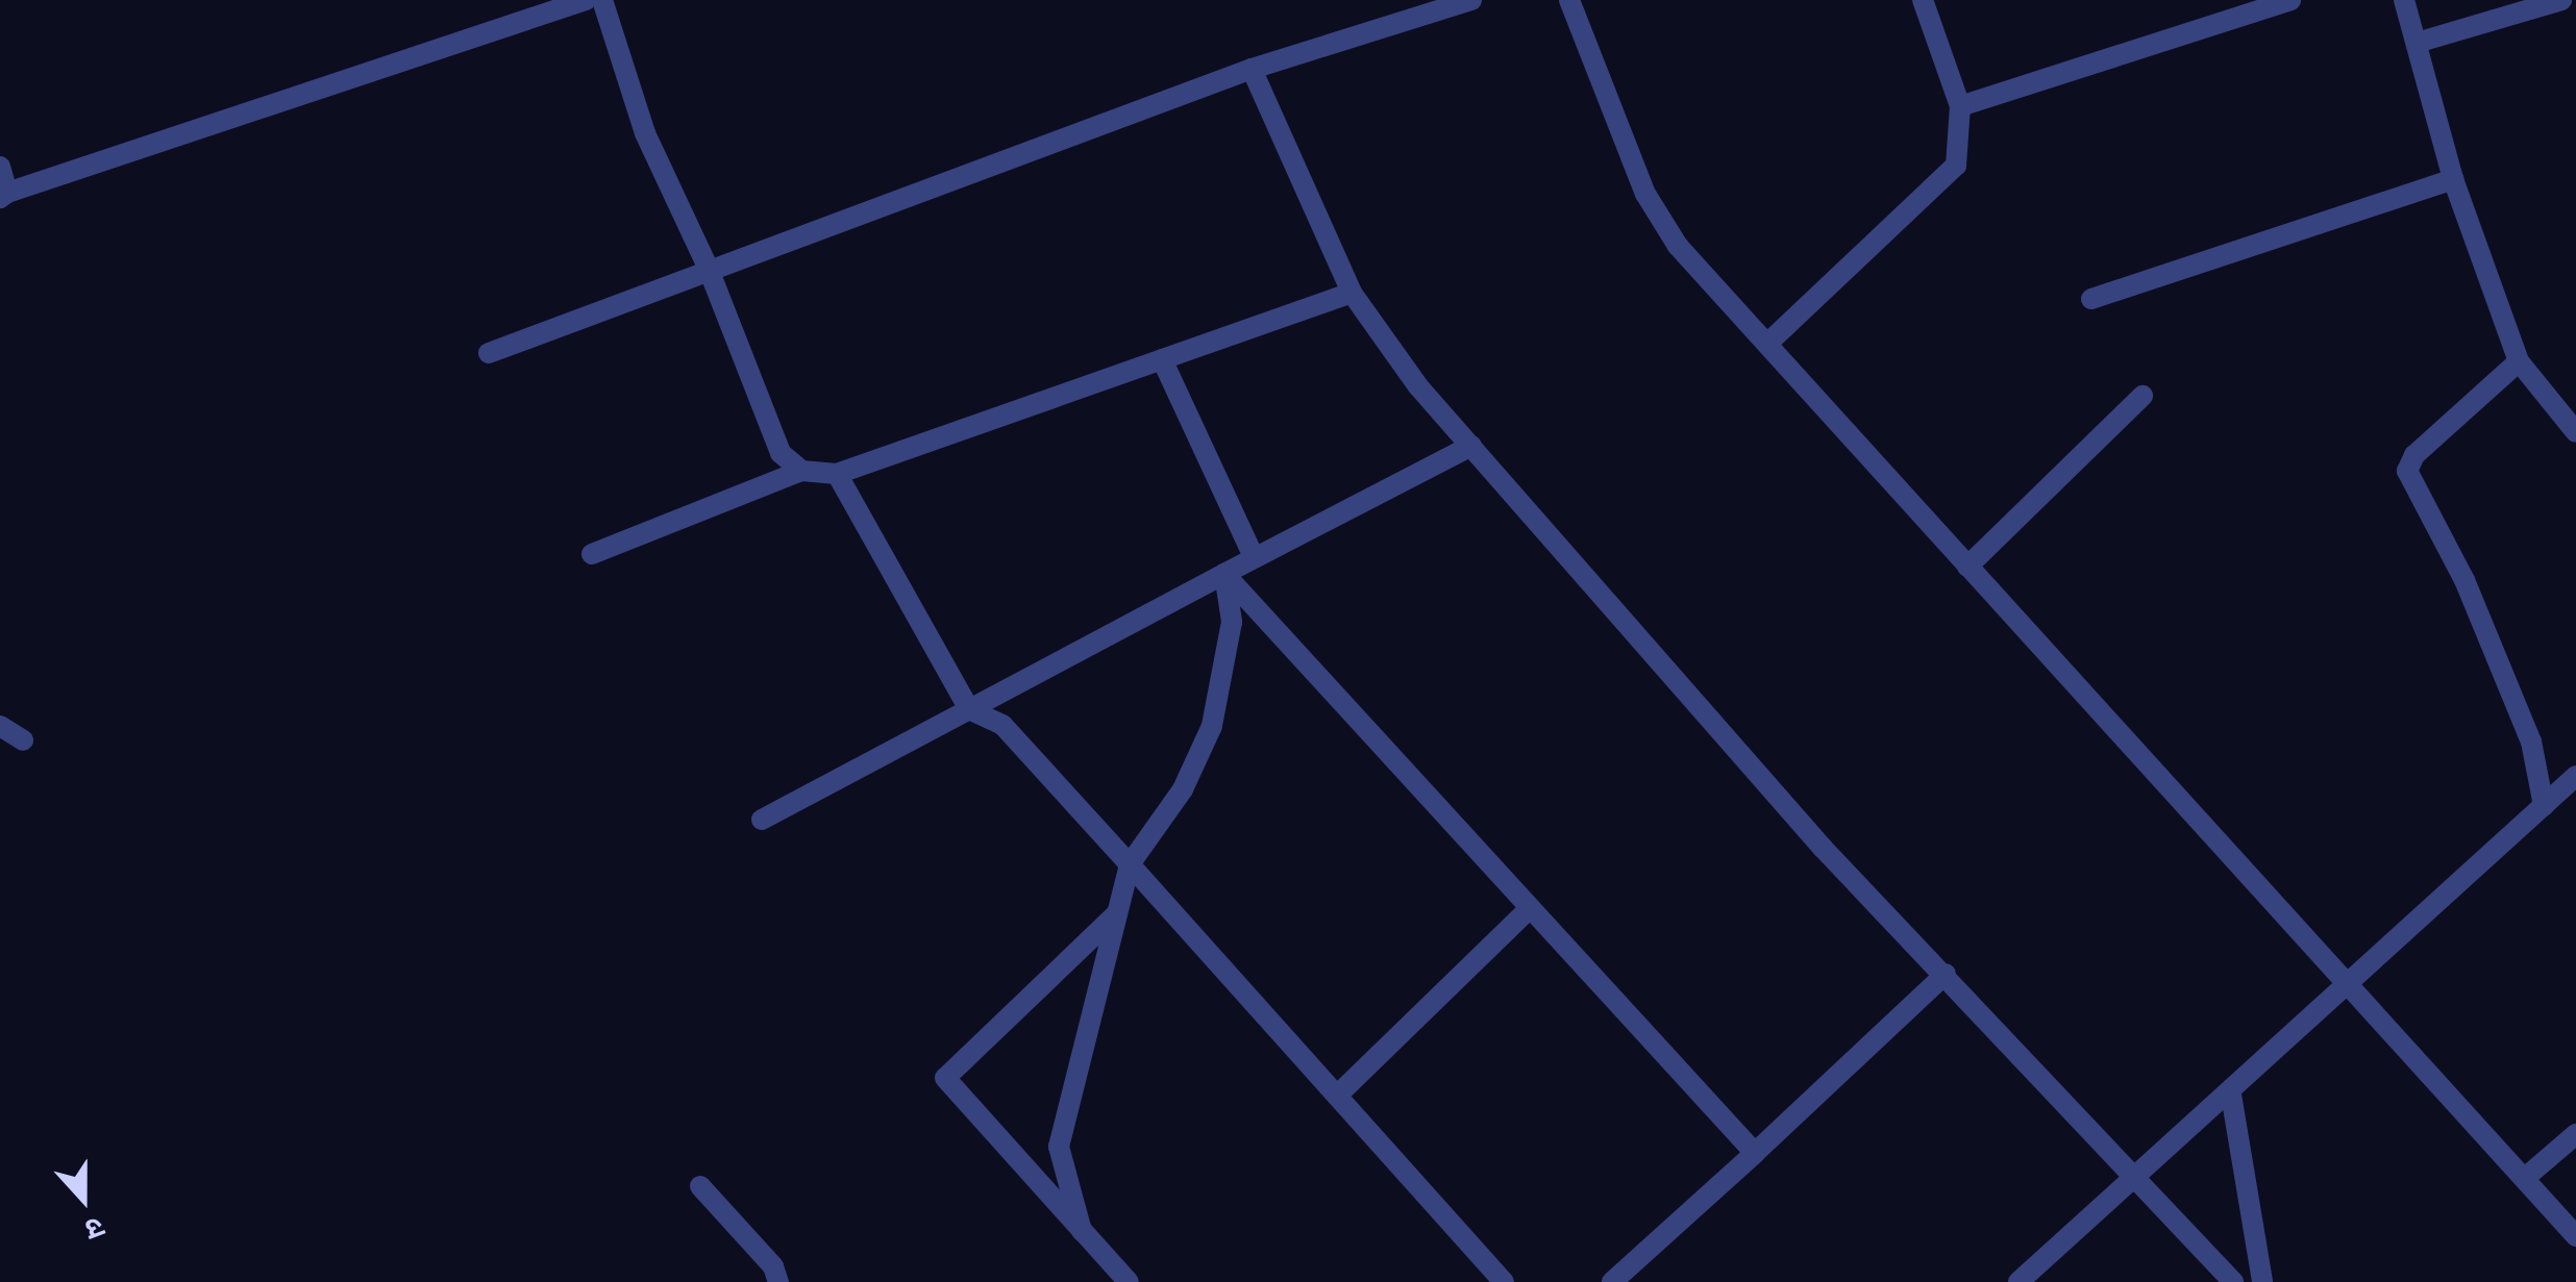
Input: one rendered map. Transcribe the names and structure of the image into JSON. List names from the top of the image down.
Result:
{
  "north": "bottom"
}
